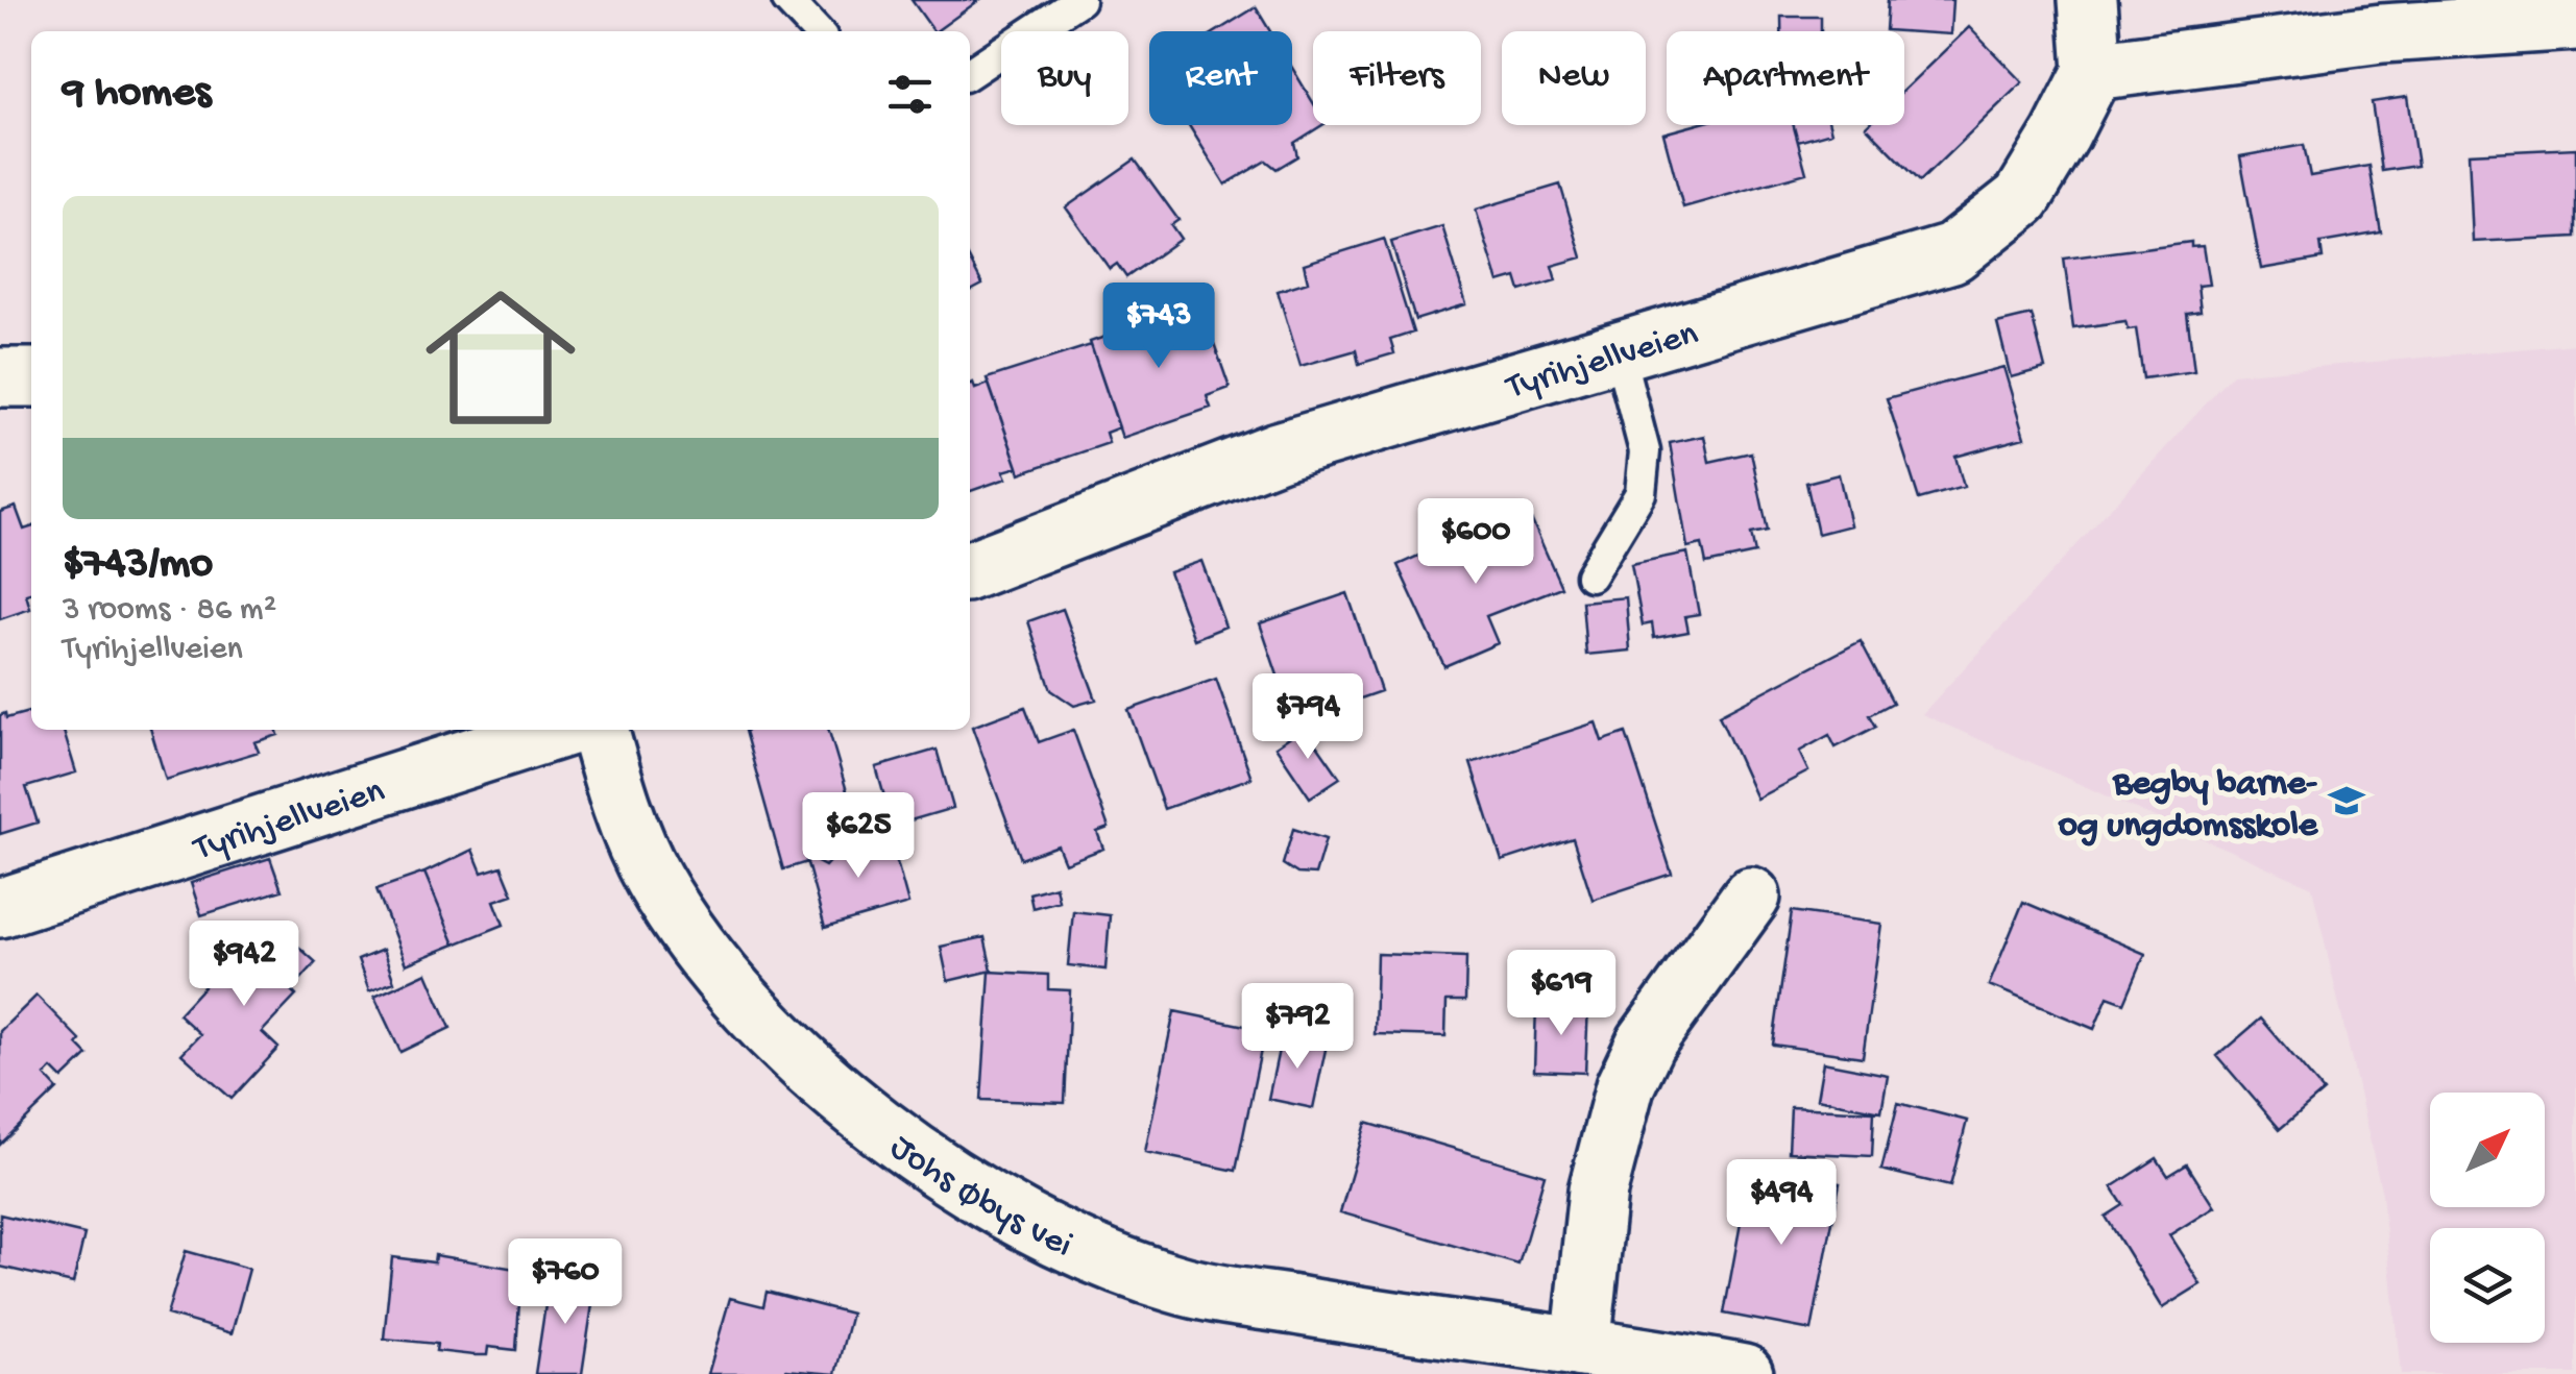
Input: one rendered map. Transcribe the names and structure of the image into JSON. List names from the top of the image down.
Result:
{
  "streets": {
    "street": ["Tyrihjellveien", "Johs Øbys vei"]
  },
  "places": {
    "school or university": ["Begby barne- og ungdomsskole"]
  },
  "north": "top right",
  "page": {
    "chip": [
      "Buy",
      "Rent",
      "Filters",
      "New",
      "Apartment"
    ],
    "heading": "9 homes",
    "list": [
      {
        "name": "$743/mo",
        "note": "3 rooms · 86 m² · Tyrihjellveien"
      }
    ],
    "price": [
      "$743",
      "$600",
      "$794",
      "$625",
      "$942",
      "$619",
      "$792",
      "$494",
      "$760"
    ]
  }
}
